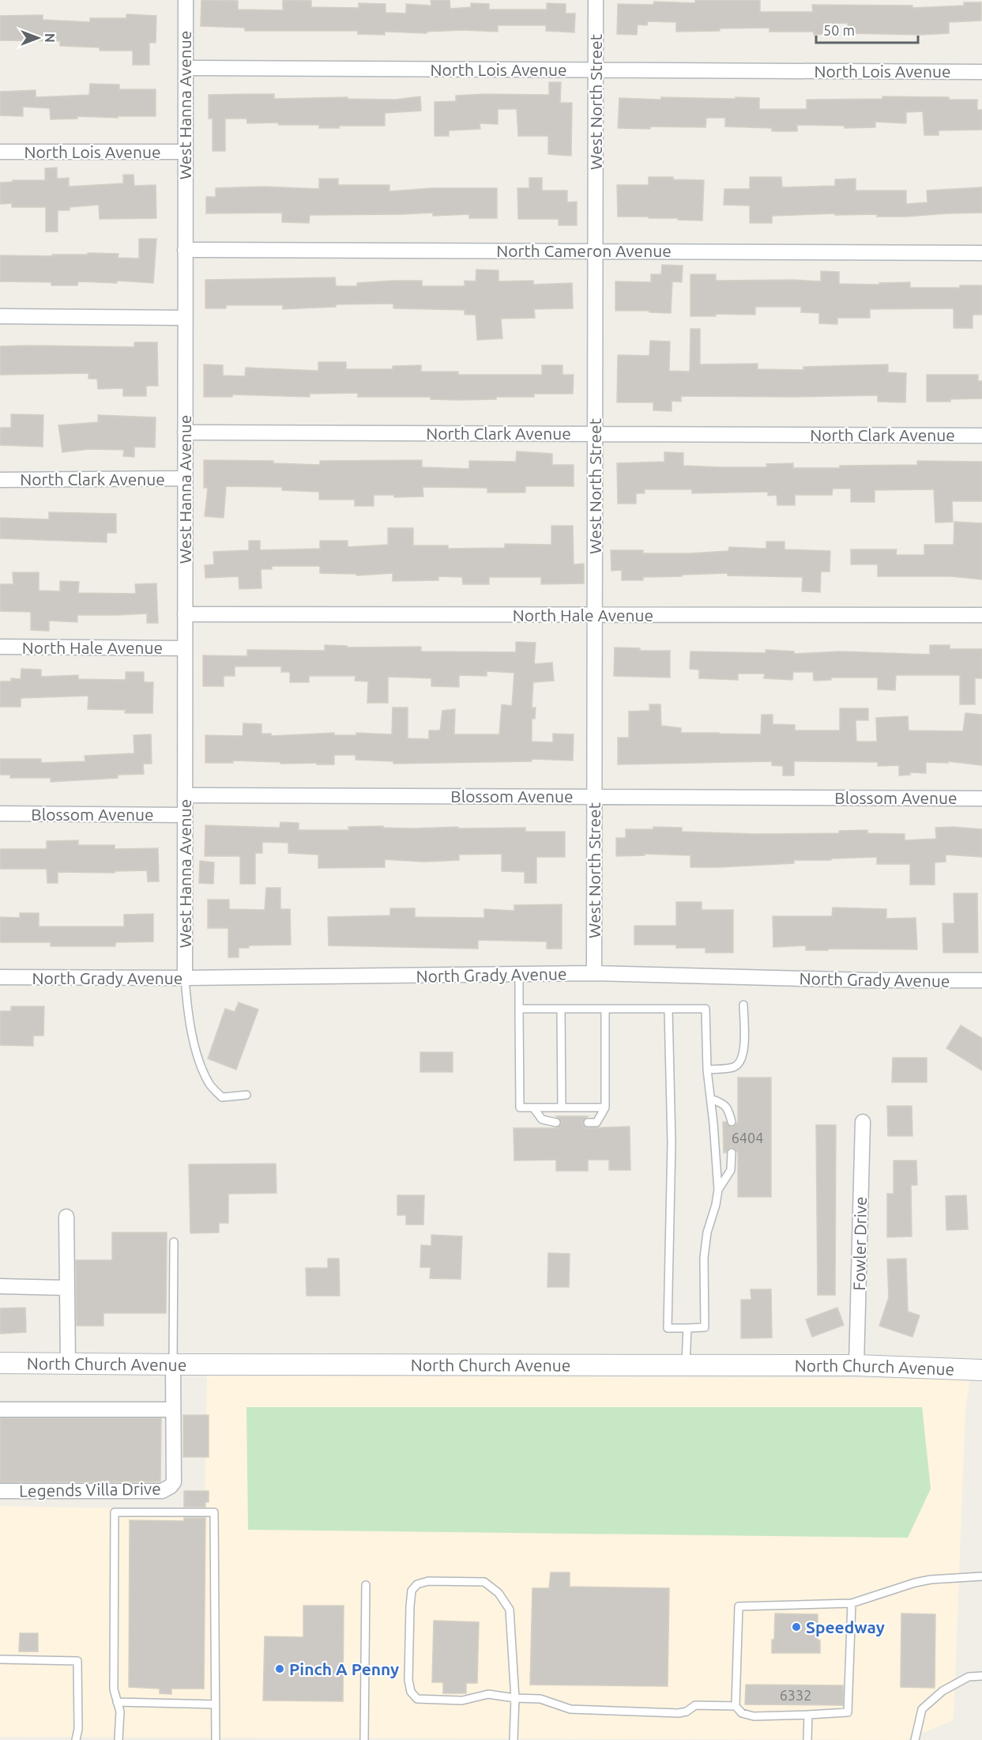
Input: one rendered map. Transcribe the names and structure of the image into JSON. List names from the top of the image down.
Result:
{
  "streets": {
    "street": [
      "North Lois Avenue",
      "West North Street",
      "West Hanna Avenue",
      "North Cameron Avenue",
      "North Clark Avenue",
      "North Hale Avenue",
      "Blossom Avenue",
      "North Grady Avenue",
      "Fowler Drive",
      "North Church Avenue",
      "Legends Villa Drive"
    ]
  },
  "crossings": [
    ["North Lois Avenue", "West North Street"],
    ["North Lois Avenue", "West Hanna Avenue"],
    ["West North Street", "North Cameron Avenue"],
    ["West North Street", "North Clark Avenue"],
    ["West North Street", "North Hale Avenue"],
    ["West North Street", "Blossom Avenue"],
    ["West North Street", "North Grady Avenue"],
    ["West Hanna Avenue", "North Cameron Avenue"],
    ["West Hanna Avenue", "North Clark Avenue"],
    ["West Hanna Avenue", "North Hale Avenue"],
    ["West Hanna Avenue", "Blossom Avenue"],
    ["West Hanna Avenue", "North Grady Avenue"],
    ["Fowler Drive", "North Church Avenue"],
    ["North Church Avenue", "Legends Villa Drive"]
  ],
  "places": ["Speedway", "Pinch A Penny"],
  "house_numbers": ["6404", "6332"],
  "scale_bar": "50 m",
  "north": "right"
}
